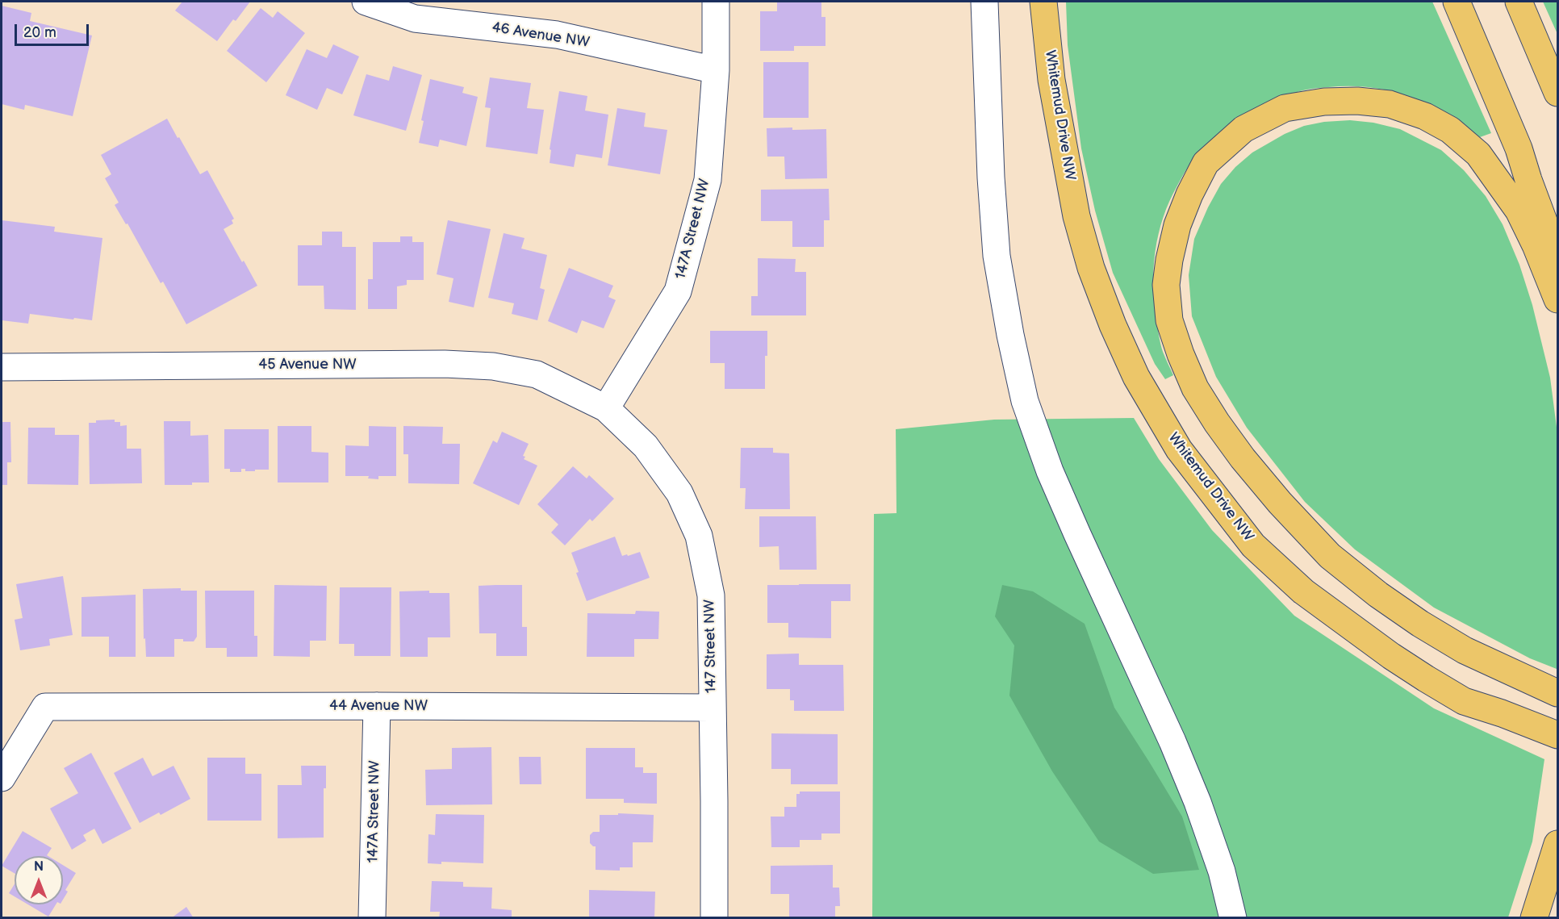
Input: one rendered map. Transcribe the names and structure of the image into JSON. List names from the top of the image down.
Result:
{
  "streets": {
    "highway": ["Whitemud Drive NW"],
    "street": [
      "46 Avenue NW",
      "147A Street NW",
      "45 Avenue NW",
      "147 Street NW",
      "44 Avenue NW"
    ]
  },
  "crossings": [
    ["46 Avenue NW", "147A Street NW"],
    ["147A Street NW", "45 Avenue NW"],
    ["147A Street NW", "147 Street NW"],
    ["147A Street NW", "44 Avenue NW"],
    ["45 Avenue NW", "147 Street NW"],
    ["147 Street NW", "44 Avenue NW"]
  ],
  "scale_bar": "20 m",
  "north": "top"
}
